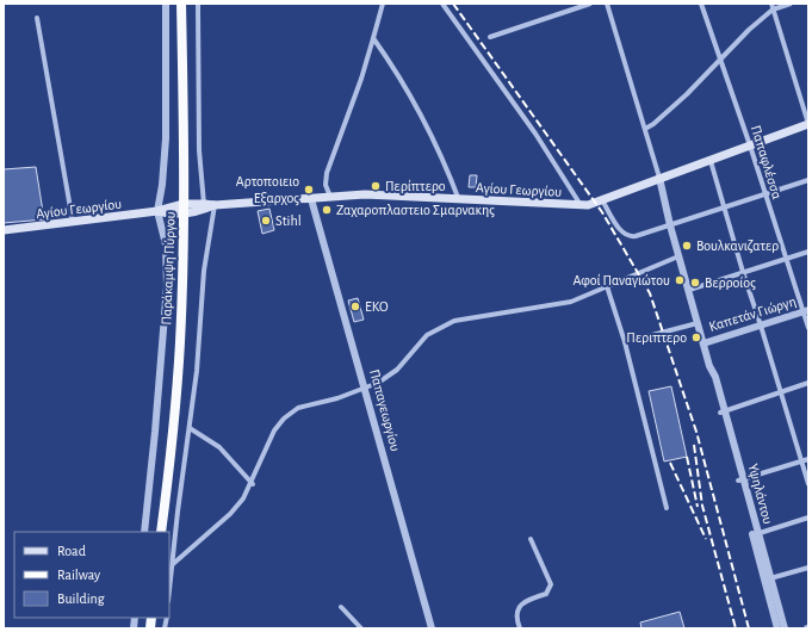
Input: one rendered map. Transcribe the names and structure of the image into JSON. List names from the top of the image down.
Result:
{
  "streets": {
    "highway": ["Παράκαμψη Πύργου"],
    "main road": ["Αγίου Γεωργίου"],
    "street": [
      "Παπαφλέσσα",
      "Καπετάν Γιώργη",
      "Παπαγεωργίου",
      "Υψηλάντου"
    ]
  },
  "crossings": [
    ["Παπαφλέσσα", "Αγίου Γεωργίου"],
    ["Παπαφλέσσα", "Καπετάν Γιώργη"],
    ["Αγίου Γεωργίου", "Παράκαμψη Πύργου"],
    ["Αγίου Γεωργίου", "Παπαγεωργίου"],
    ["Αγίου Γεωργίου", "Υψηλάντου"],
    ["Καπετάν Γιώργη", "Υψηλάντου"]
  ],
  "places": [
    "Περίπτερο",
    "Αρτοποιειο Εξαρχος",
    "Ζαχαροπλαστειο Σμαρνακης",
    "Stihl",
    "Βουλκανιζατερ",
    "Αφοί Παναγιώτου",
    "Βερροίος",
    "EKO",
    "Περιπτερο"
  ],
  "legend": ["Road", "Railway", "Building"]
}
